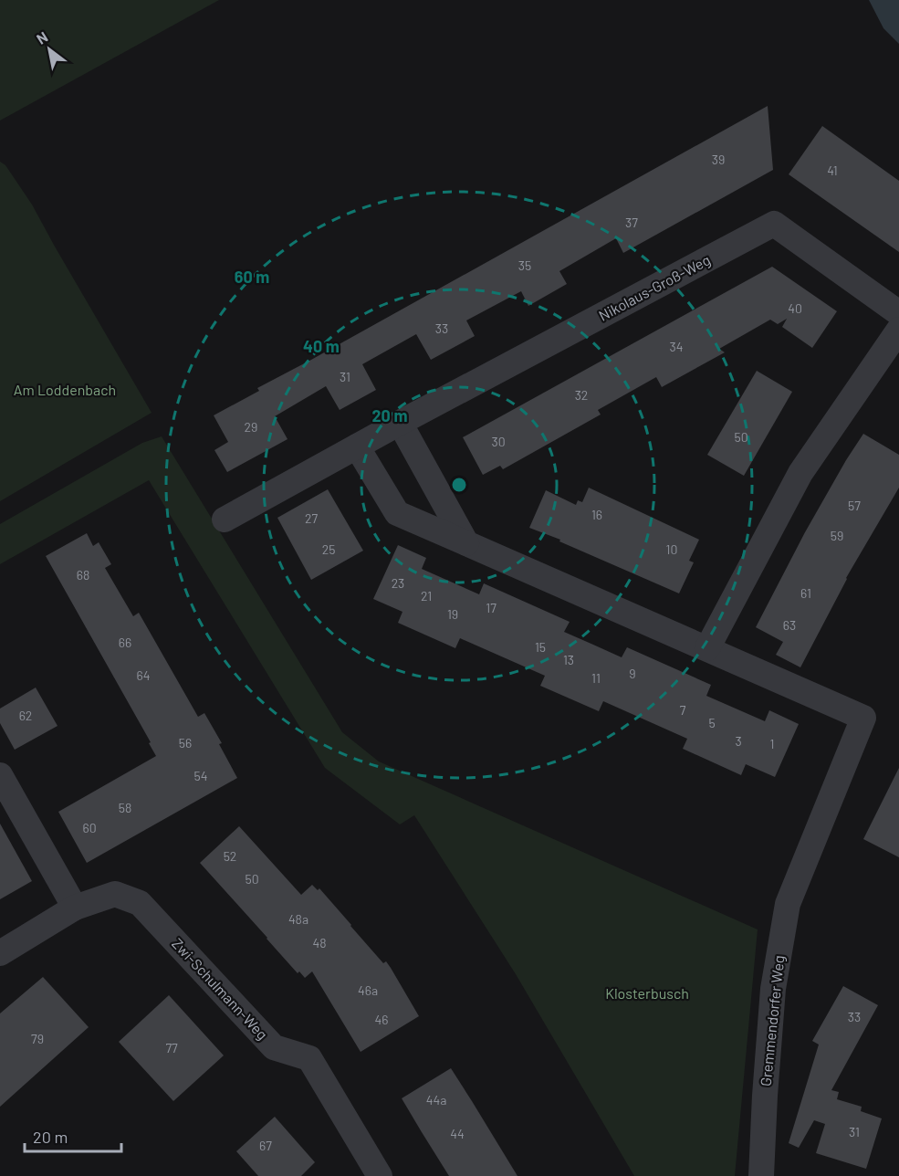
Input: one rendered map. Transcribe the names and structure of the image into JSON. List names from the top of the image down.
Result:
{
  "streets": {
    "street": ["Nikolaus-Groß-Weg", "Zwi-Schulmann-Weg", "Gremmendorfer Weg"]
  },
  "parks": ["Am Loddenbach", "Klosterbusch"],
  "house_numbers": [
    "39",
    "41",
    "37",
    "35",
    "40",
    "33",
    "34",
    "31",
    "32",
    "29",
    "50",
    "30",
    "57",
    "16",
    "27",
    "59",
    "25",
    "10",
    "68",
    "23",
    "61",
    "21",
    "17",
    "19",
    "63",
    "66",
    "15",
    "13",
    "9",
    "64",
    "11",
    "7",
    "62",
    "5",
    "3",
    "56",
    "1",
    "54",
    "58",
    "60",
    "52",
    "50",
    "48a",
    "48",
    "46a",
    "33",
    "46",
    "79",
    "77",
    "44a",
    "31",
    "44",
    "67"
  ],
  "scale_bar": "20 m",
  "north": "top left",
  "rings": ["60 m", "40 m", "20 m"]
}
